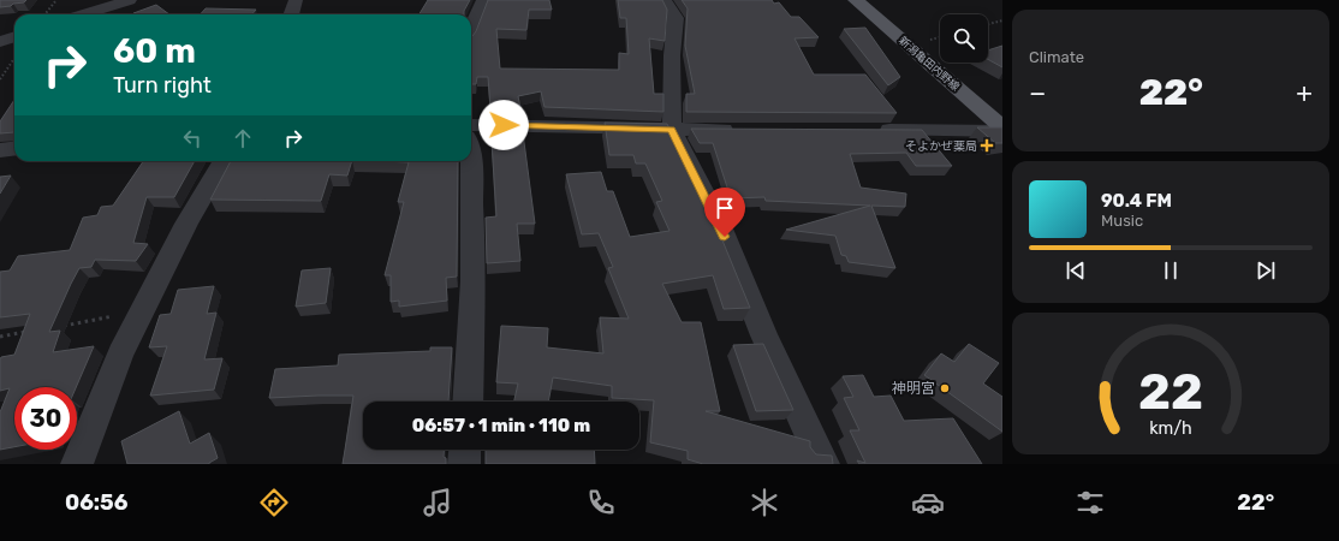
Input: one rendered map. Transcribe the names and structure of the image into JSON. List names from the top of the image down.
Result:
{
  "streets": {
    "main road": ["新潟亀田内野線"]
  },
  "places": {
    "health": ["そよかぜ薬局"],
    "other": ["神明宮"]
  },
  "page": {
    "tile": "Climate",
    "turn": ["60 m", "Turn right"],
    "heat": ["−", "22°", "+"],
    "song": ["90.4 FM", "Music"],
    "limit": "30",
    "trip": "06:57 · 1 min · 110 m",
    "tabs": ["06:56", "22°"],
    "gauge": ["22", "km/h"]
  }
}
